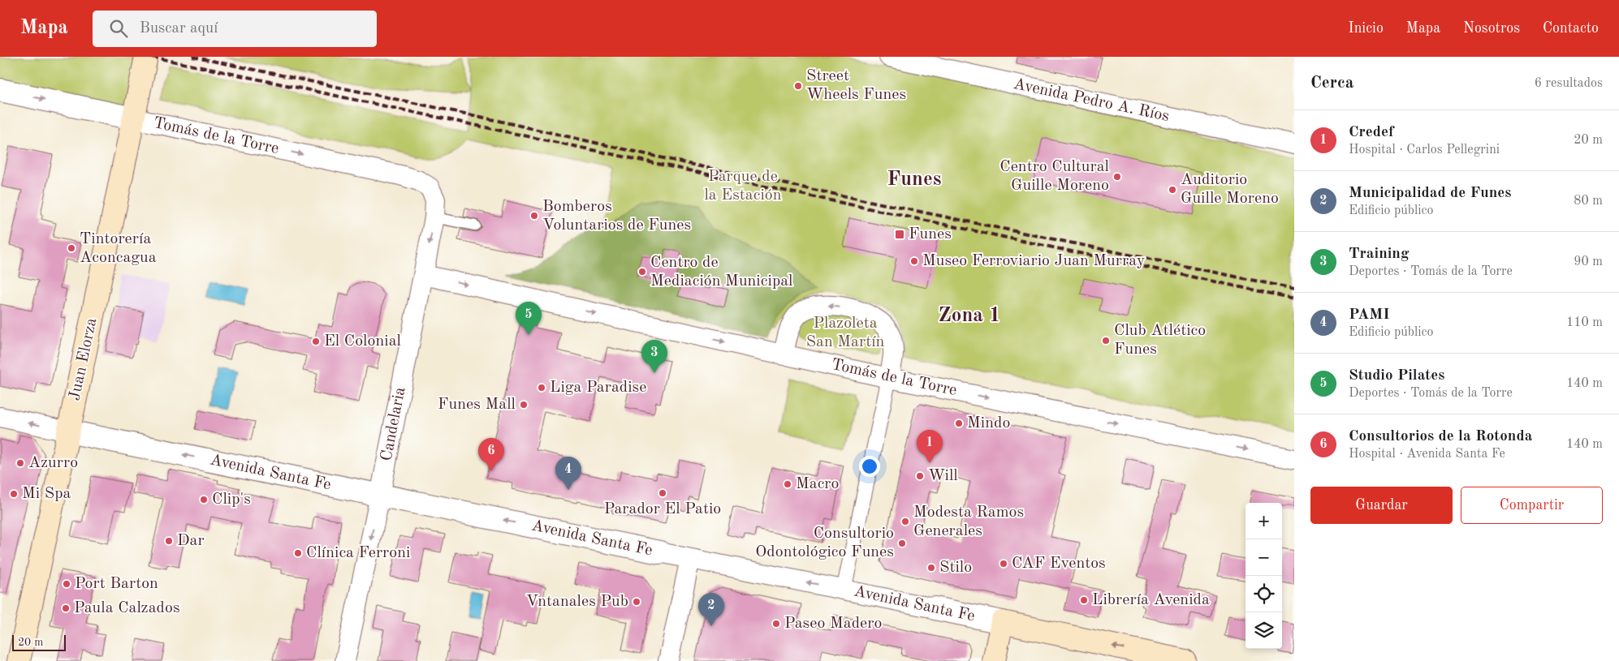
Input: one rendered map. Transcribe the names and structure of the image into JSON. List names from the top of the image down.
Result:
{
  "streets": {
    "main road": ["Juan Elorza", "Avenida Santa Fe"],
    "street": ["Avenida Pedro A. Ríos", "Tomás de la Torre", "Candelaria"]
  },
  "crossings": [
    ["Tomás de la Torre", "Juan Elorza"],
    ["Tomás de la Torre", "Candelaria"],
    ["Juan Elorza", "Avenida Santa Fe"],
    ["Candelaria", "Avenida Santa Fe"]
  ],
  "one_way": ["Tomás de la Torre", "Candelaria", "Avenida Santa Fe"],
  "districts": ["Funes", "Zona 1"],
  "parks": ["Parque de la Estación", "Plazoleta San Martín"],
  "places": {
    "other": [
      "Street Wheels Funes",
      "Centro Cultural Guille Moreno",
      "Auditorio Guille Moreno",
      "Bomberos Voluntarios de Funes",
      "Tintorería Aconcagua",
      "Museo Ferroviario Juan Murray",
      "Centro de Mediación Municipal",
      "Club Atlético Funes",
      "El Colonial",
      "Liga Paradise",
      "Funes Mall",
      "Mindo",
      "Azurro",
      "Will",
      "Macro",
      "Parador El Patio",
      "Mi Spa",
      "Clip's",
      "Modesta Ramos Generales",
      "Dar",
      "Consultorio Odontológico Funes",
      "Clínica Ferroni",
      "CAF Eventos",
      "Stilo",
      "Port Barton",
      "Librería Avenida",
      "Vntanales Pub",
      "Paula Calzados",
      "Paseo Madero"
    ],
    "transit": ["Funes"]
  },
  "scale_bar": "20 m",
  "page": {
    "header": "Mapa",
    "search": "Buscar aquí",
    "nav": [
      "Inicio",
      "Mapa",
      "Nosotros",
      "Contacto"
    ],
    "heading": ["Cerca", "6 resultados"],
    "list": [
      {
        "mark": "1",
        "name": "Credef",
        "note": "Hospital · Carlos Pellegrini",
        "value": "20 m"
      },
      {
        "mark": "2",
        "name": "Municipalidad de Funes",
        "note": "Edificio público",
        "value": "80 m"
      },
      {
        "mark": "3",
        "name": "Training",
        "note": "Deportes · Tomás de la Torre",
        "value": "90 m"
      },
      {
        "mark": "4",
        "name": "PAMI",
        "note": "Edificio público",
        "value": "110 m"
      },
      {
        "mark": "5",
        "name": "Studio Pilates",
        "note": "Deportes · Tomás de la Torre",
        "value": "140 m"
      },
      {
        "mark": "6",
        "name": "Consultorios de la Rotonda",
        "note": "Hospital · Avenida Santa Fe",
        "value": "140 m"
      }
    ],
    "pins": [
      "5",
      "3",
      "1",
      "6",
      "4",
      "2"
    ],
    "buttons": ["Guardar", "Compartir"],
    "map_buttons": ["+", "−"],
    "scale": "20 m"
  }
}
